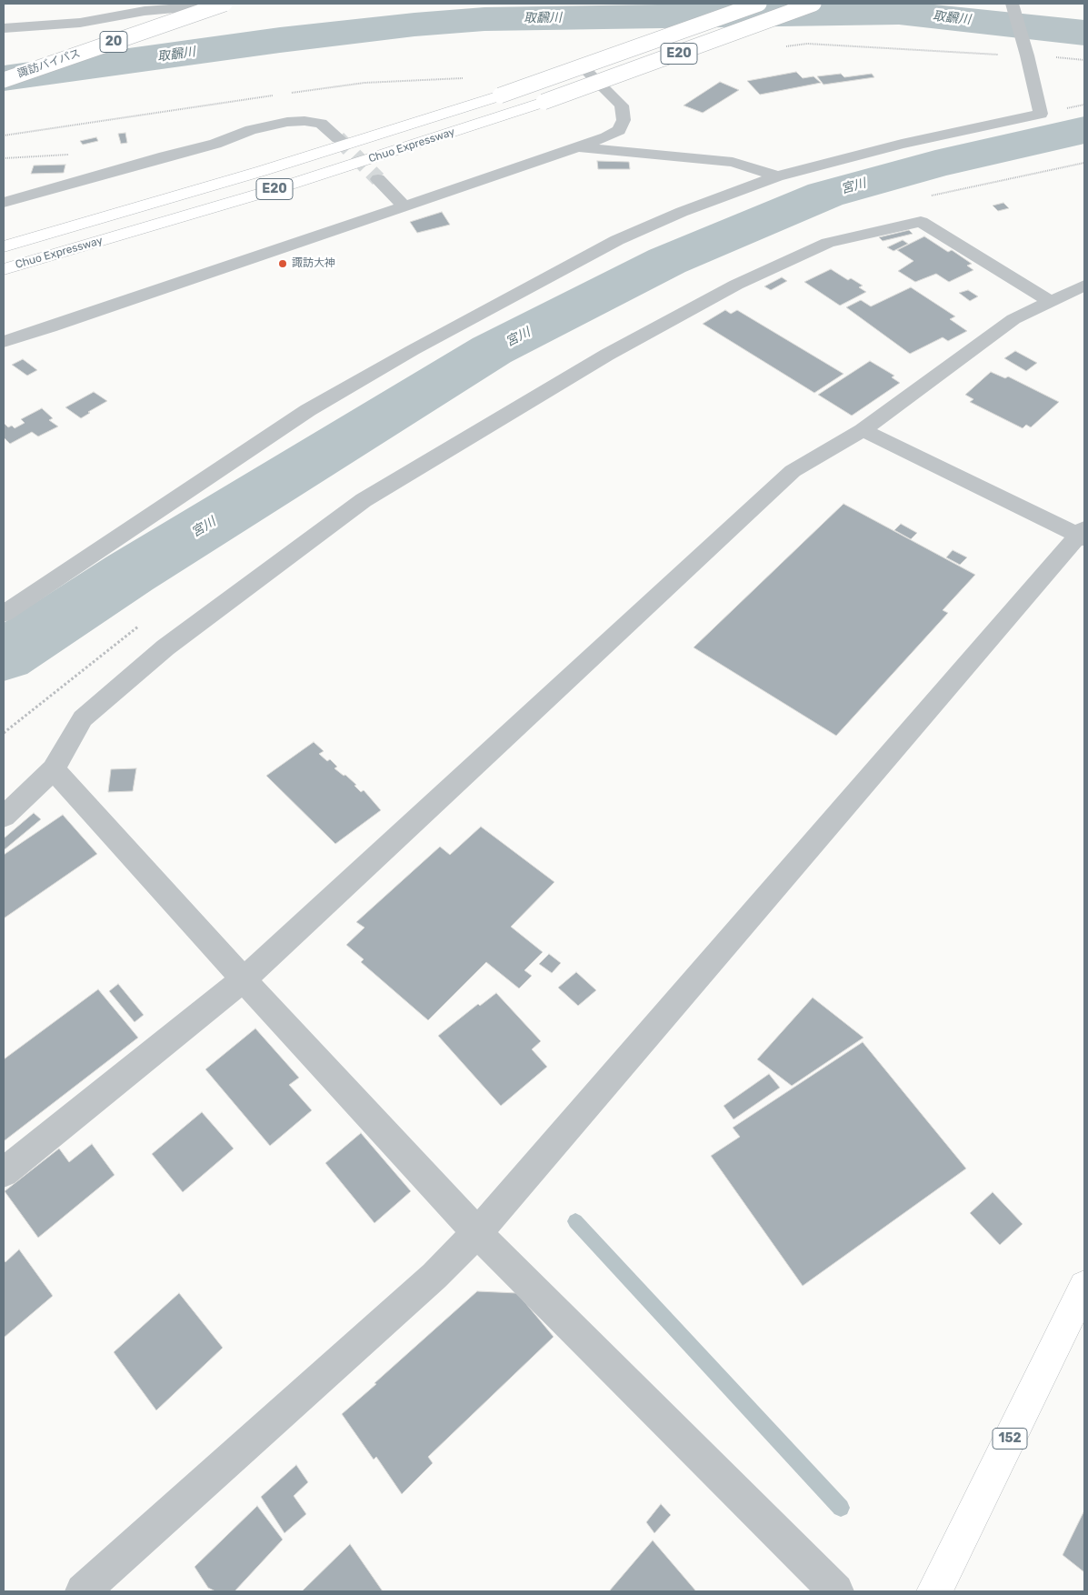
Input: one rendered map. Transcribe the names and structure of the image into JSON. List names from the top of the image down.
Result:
{
  "streets": {
    "highway": [
      "20",
      "E20",
      "諏訪バイパス",
      "Chuo Expressway",
      "152"
    ]
  },
  "water": ["取飜川", "宮川"],
  "places": ["諏訪大神"]
}
